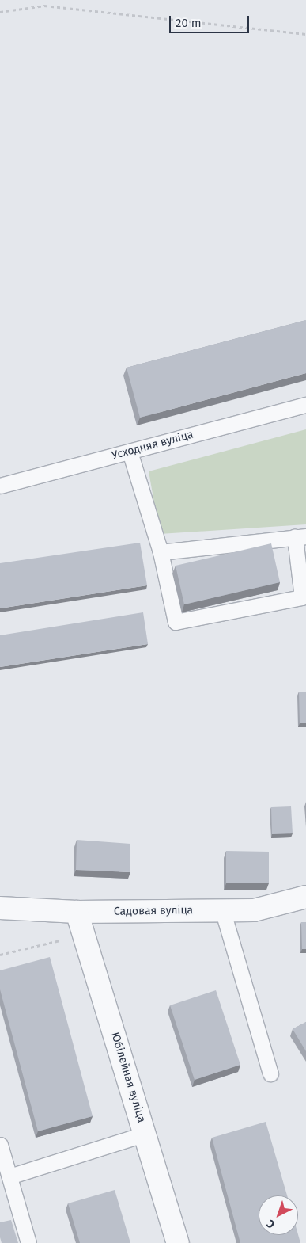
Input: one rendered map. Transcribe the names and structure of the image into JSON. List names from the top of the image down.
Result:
{
  "streets": {
    "street": ["Садовая вуліца", "Юбілейная вуліца"],
    "lane": ["Усходняя вуліца"]
  },
  "crossings": [
    ["Садовая вуліца", "Юбілейная вуліца"]
  ],
  "scale_bar": "20 m",
  "north": "bottom left"
}
